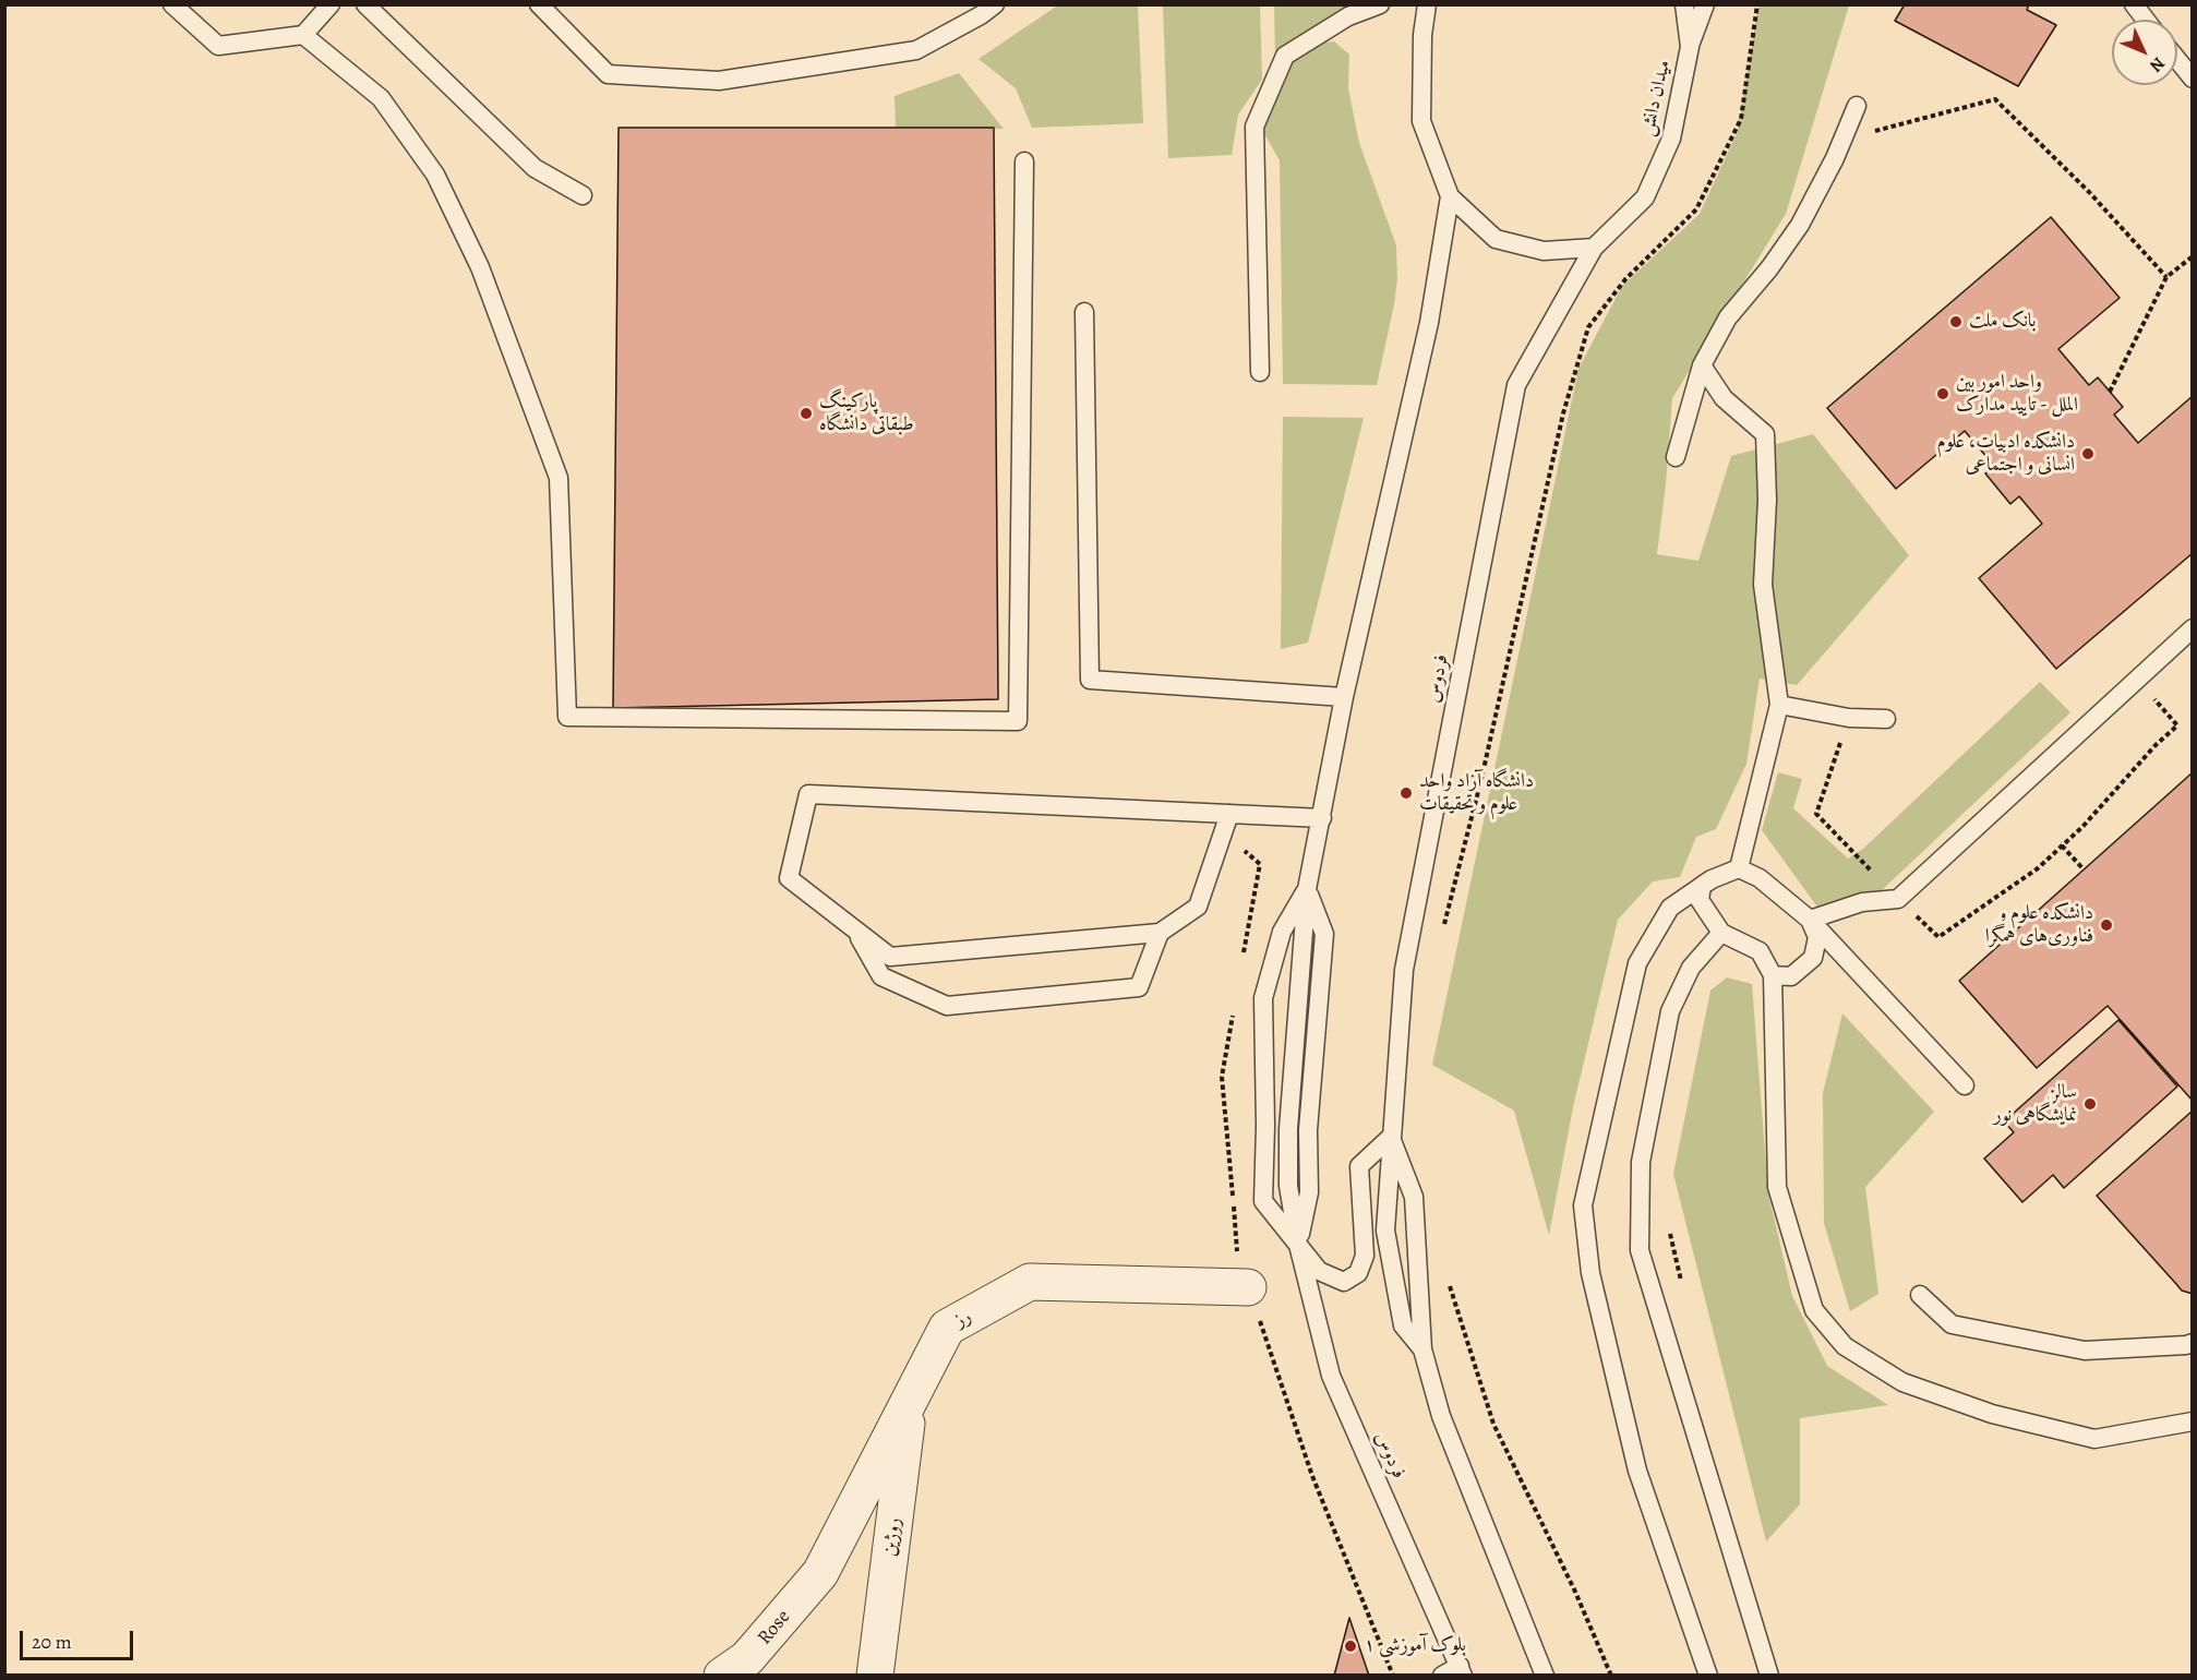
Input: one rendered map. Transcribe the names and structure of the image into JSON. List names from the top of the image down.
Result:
{
  "streets": {
    "street": ["رز", "روژین", "Rose"],
    "lane": ["میدان دانش", "فردوس"]
  },
  "crossings": [
    ["میدان دانش", "فردوس"],
    ["رز", "روژین"],
    ["رز", "Rose"]
  ],
  "places": [
    "بانک ملت",
    "واحد امور بین الملل - تایید مدارک",
    "پارکینگ طبقاتی دانشگاه",
    "دانشکده ادبیات، علوم انسانی و اجتماعی",
    "دانشگاه آزاد واحد علوم و تحقیقات",
    "دانشکده علوم و فناوری‌های همگرا",
    "سالن نمایشگاهی نور",
    "بلوک آموزشی ۱"
  ],
  "scale_bar": "20 m",
  "north": "bottom right"
}
